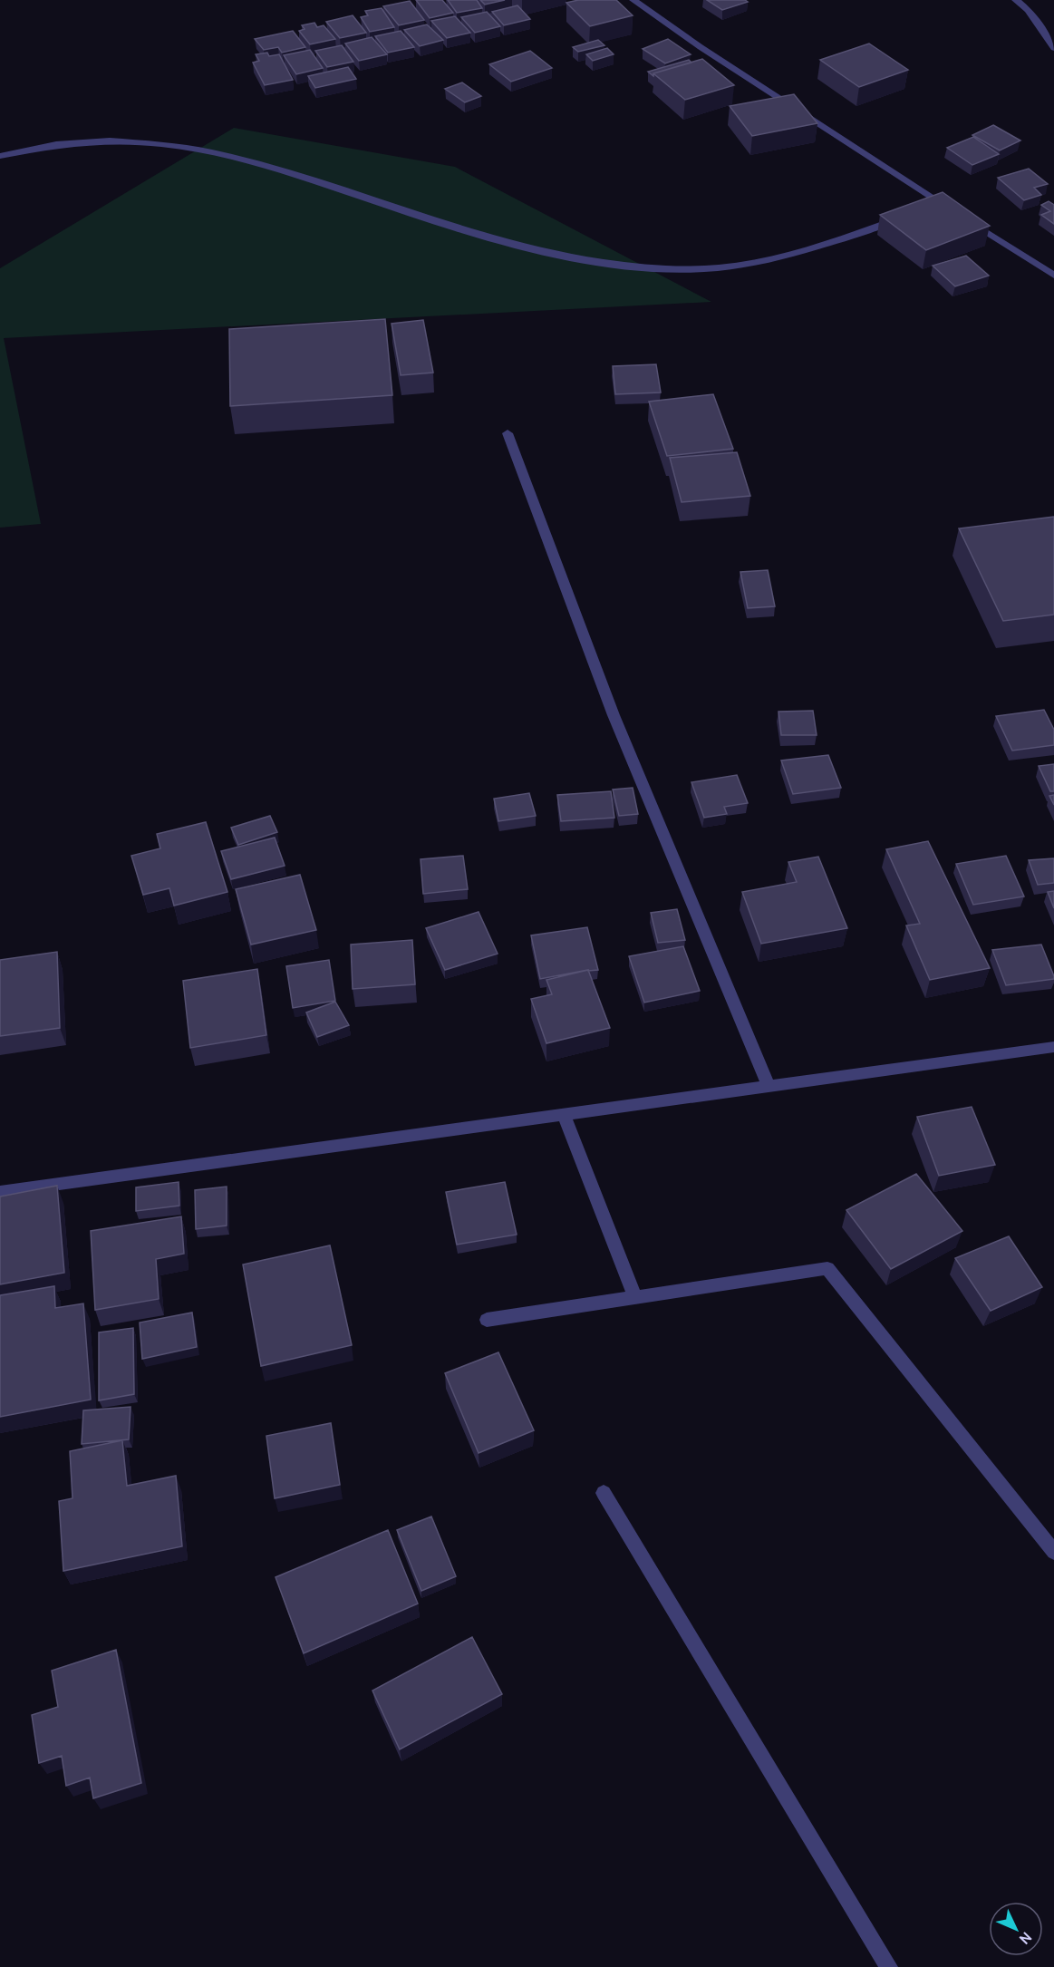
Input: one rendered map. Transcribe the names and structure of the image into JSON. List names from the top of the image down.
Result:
{
  "north": "bottom right"
}
